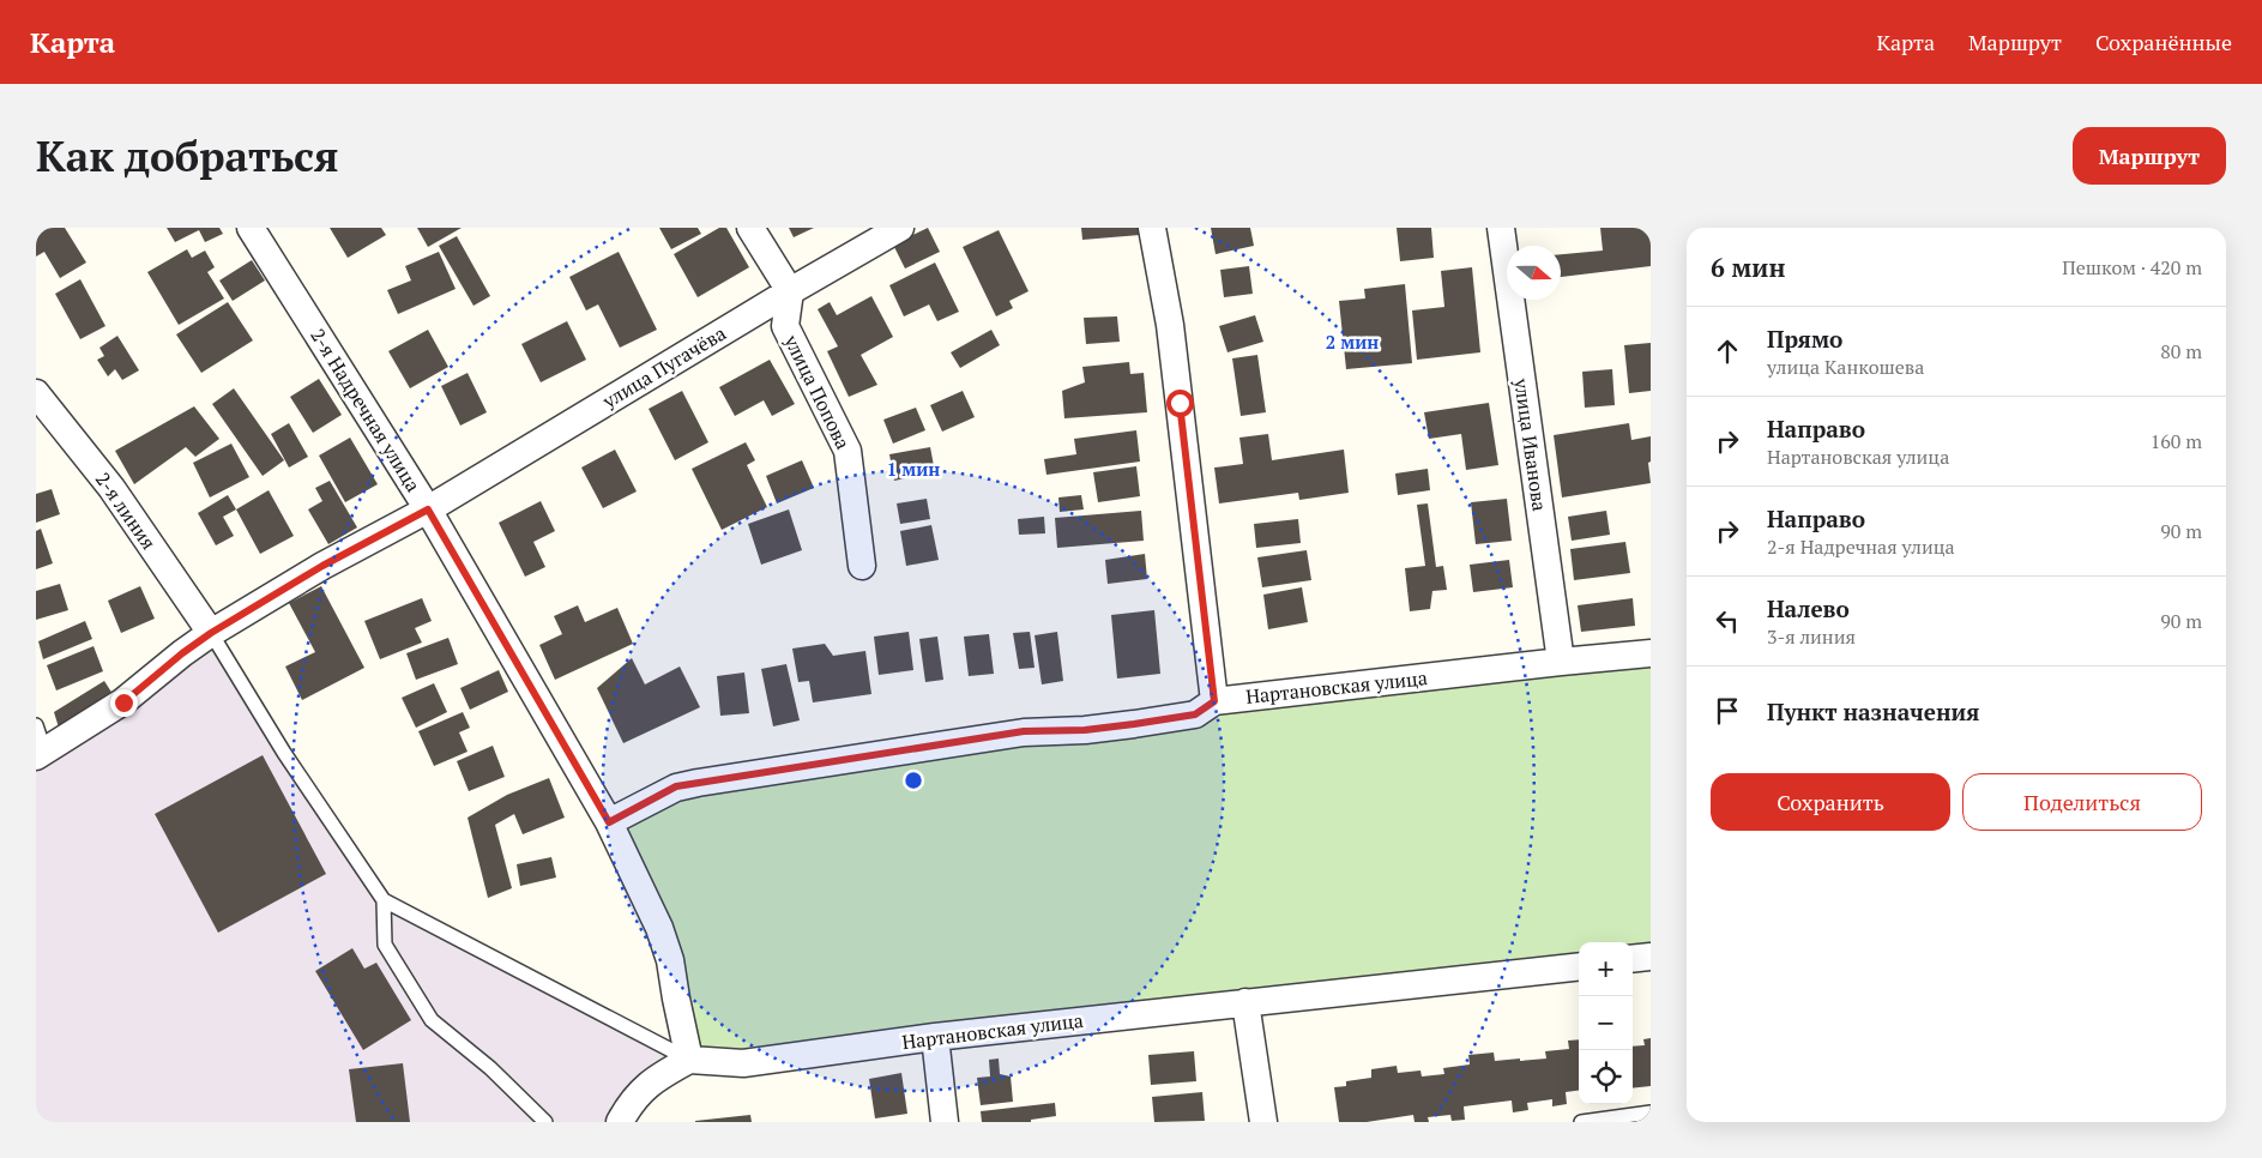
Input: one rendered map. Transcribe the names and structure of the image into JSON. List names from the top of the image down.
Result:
{
  "streets": {
    "street": [
      "улица Пугачёва",
      "улица Попова",
      "2-я Надречная улица",
      "улица Иванова",
      "2-я линия",
      "Нартановская улица"
    ]
  },
  "crossings": [
    ["улица Пугачёва", "улица Попова"],
    ["улица Пугачёва", "2-я Надречная улица"],
    ["улица Пугачёва", "2-я линия"],
    ["2-я Надречная улица", "Нартановская улица"],
    ["улица Иванова", "Нартановская улица"]
  ],
  "north": "right",
  "page": {
    "header": "Карта",
    "nav": ["Карта", "Маршрут", "Сохранённые"],
    "buttons": [
      "Маршрут",
      ["Сохранить", "Поделиться"]
    ],
    "title": "Как добраться",
    "heading": ["6 мин", "Пешком · 420 m"],
    "list": [
      ["Прямо", "улица Канкошева", "80 m"],
      ["Направо", "Нартановская улица", "160 m"],
      ["Направо", "2-я Надречная улица", "90 m"],
      ["Налево", "3-я линия", "90 m"],
      "Пункт назначения"
    ],
    "map_buttons": ["+", "−"]
  },
  "rings": ["2 мин", "1 мин"]
}
